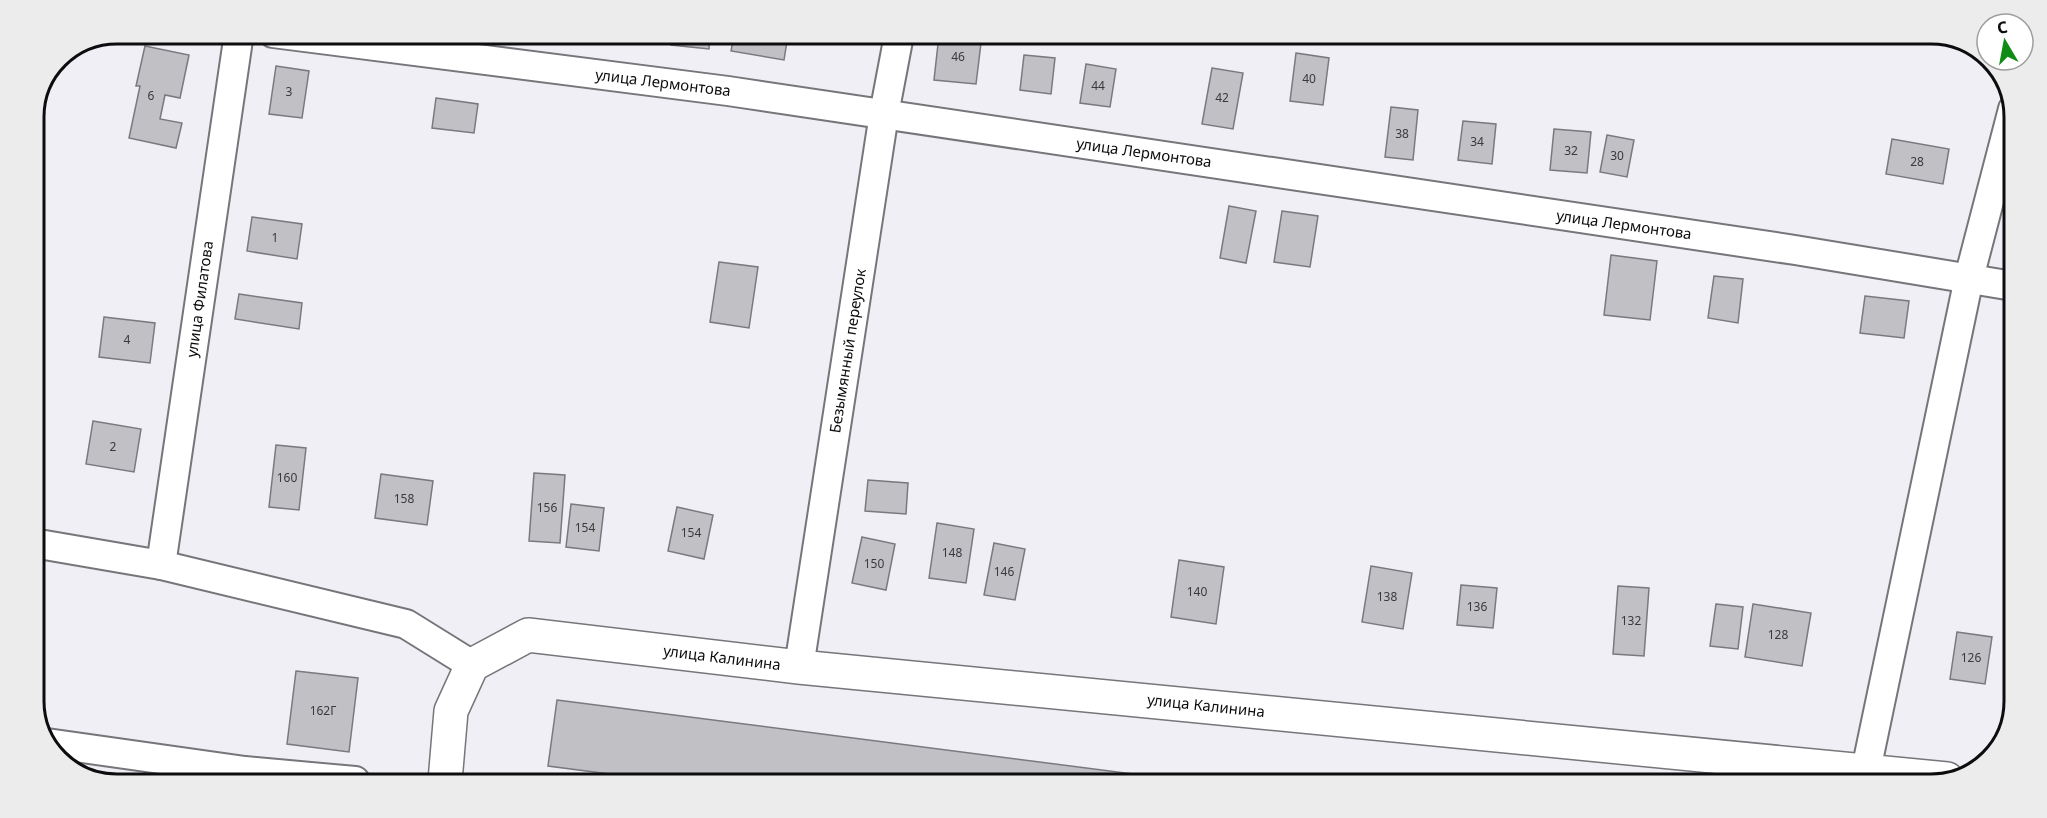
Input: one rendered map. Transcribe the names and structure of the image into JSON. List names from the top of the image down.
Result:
{
  "streets": {
    "street": [
      "улица Лермонтова",
      "улица Филатова",
      "Безымянный переулок",
      "улица Калинина"
    ]
  },
  "crossings": [
    ["улица Лермонтова", "Безымянный переулок"],
    ["Безымянный переулок", "улица Калинина"]
  ],
  "house_numbers": [
    "46",
    "40",
    "44",
    "3",
    "6",
    "42",
    "38",
    "34",
    "32",
    "30",
    "28",
    "1",
    "4",
    "2",
    "160",
    "158",
    "156",
    "154",
    "154",
    "148",
    "150",
    "146",
    "140",
    "138",
    "136",
    "132",
    "128",
    "126",
    "162Г"
  ],
  "north": "top"
}
